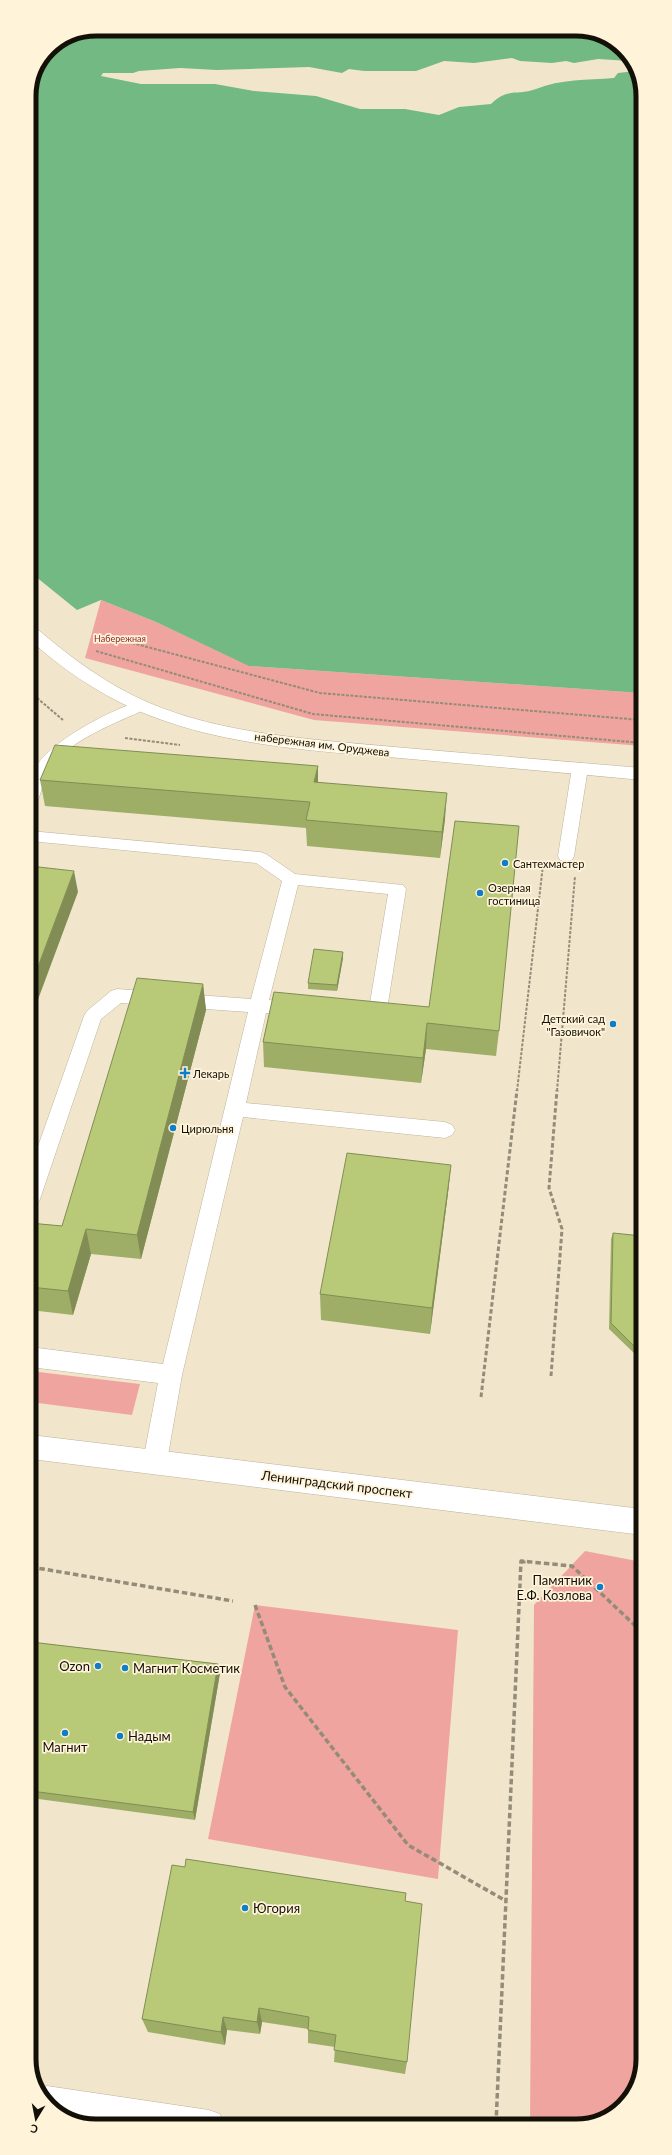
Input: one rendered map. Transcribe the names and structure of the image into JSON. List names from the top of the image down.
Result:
{
  "streets": {
    "street": ["набережная им. Оруджева", "Ленинградский проспект"]
  },
  "parks": ["Набережная"],
  "places": {
    "other": [
      "Сантехмастер",
      "Озерная гостиница",
      "Детский сад \"Газовичок\"",
      "Цирюльня",
      "Памятник Е.Ф. Козлова",
      "Ozon",
      "Магнит Косметик",
      "Магнит",
      "Надым",
      "Югория"
    ],
    "health": ["Лекарь"]
  },
  "north": "bottom"
}
